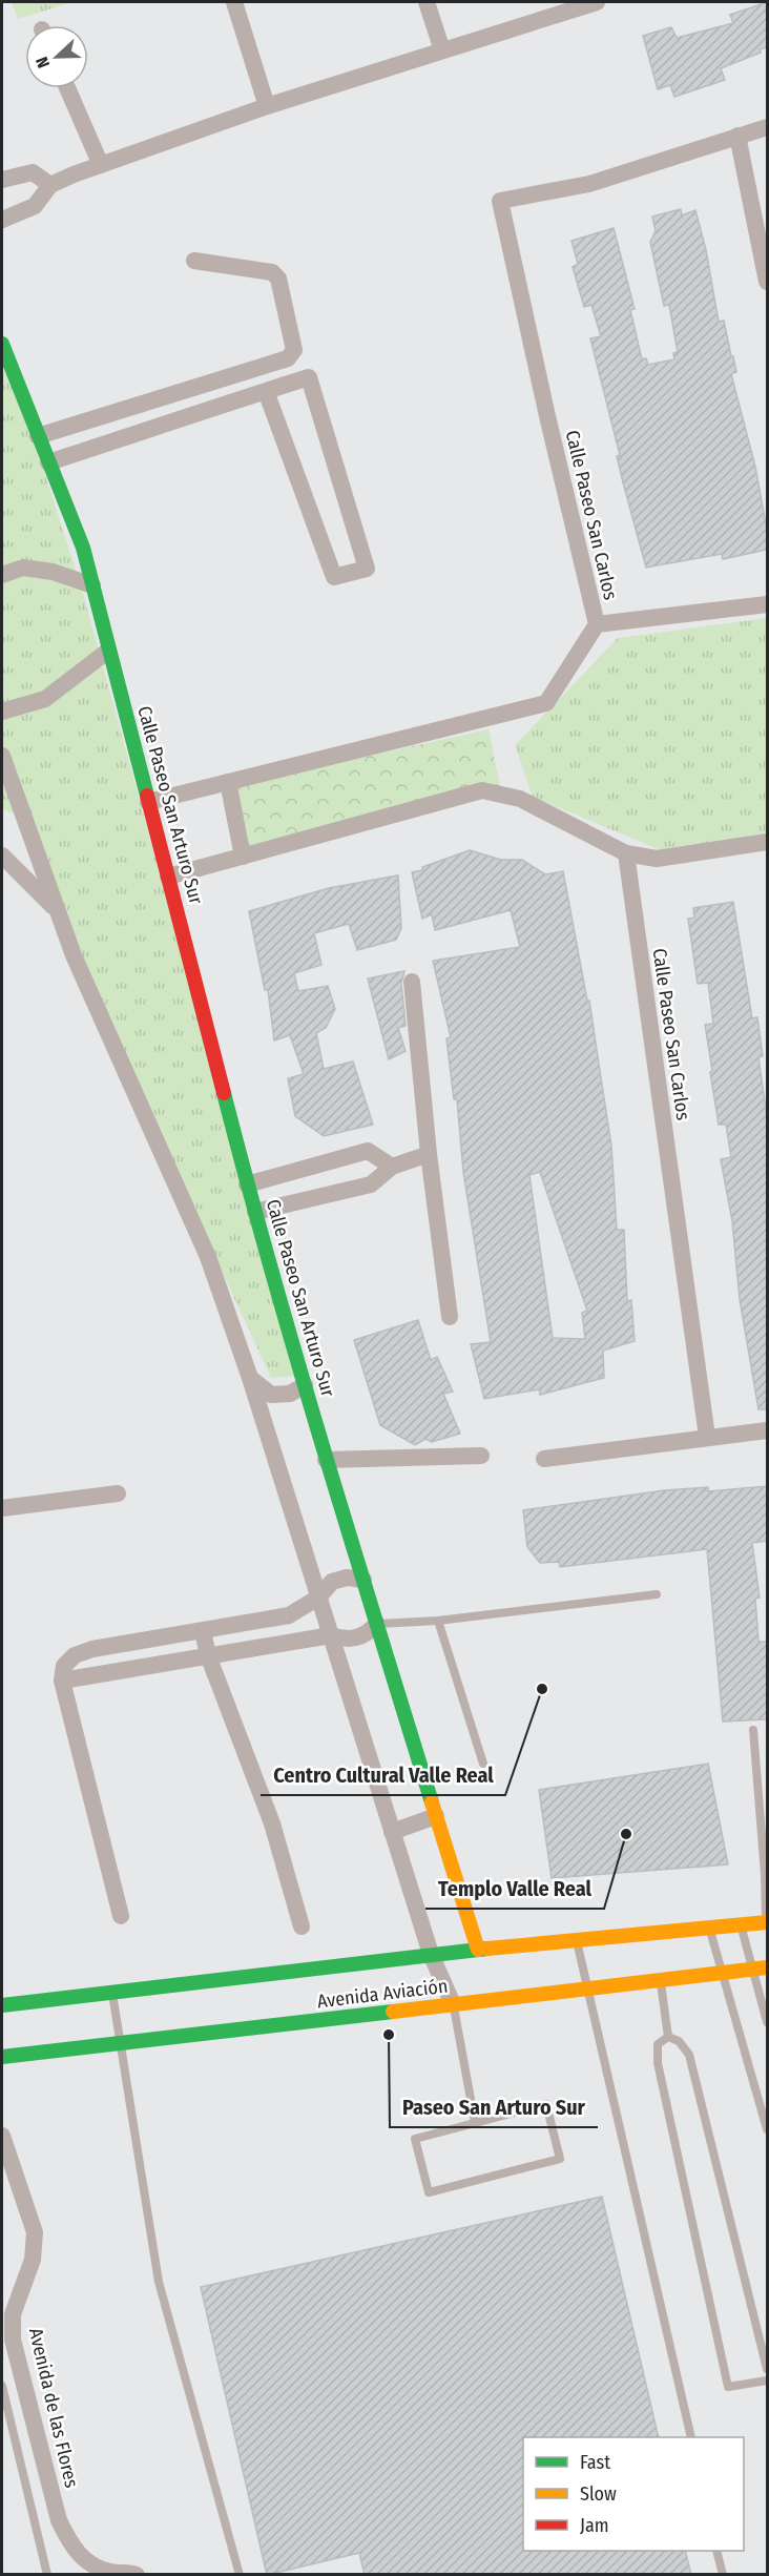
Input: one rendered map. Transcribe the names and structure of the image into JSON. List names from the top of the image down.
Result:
{
  "streets": {
    "street": [
      "Calle Paseo San Carlos",
      "Calle Paseo San Arturo Sur",
      "Avenida Aviación",
      "Avenida de las Flores"
    ]
  },
  "crossings": [
    ["Calle Paseo San Carlos", "Calle Paseo San Arturo Sur"],
    ["Calle Paseo San Arturo Sur", "Avenida Aviación"]
  ],
  "places": ["Centro Cultural Valle Real", "Templo Valle Real", "Paseo San Arturo Sur"],
  "legend": ["Fast", "Slow", "Jam"],
  "north": "left"
}
